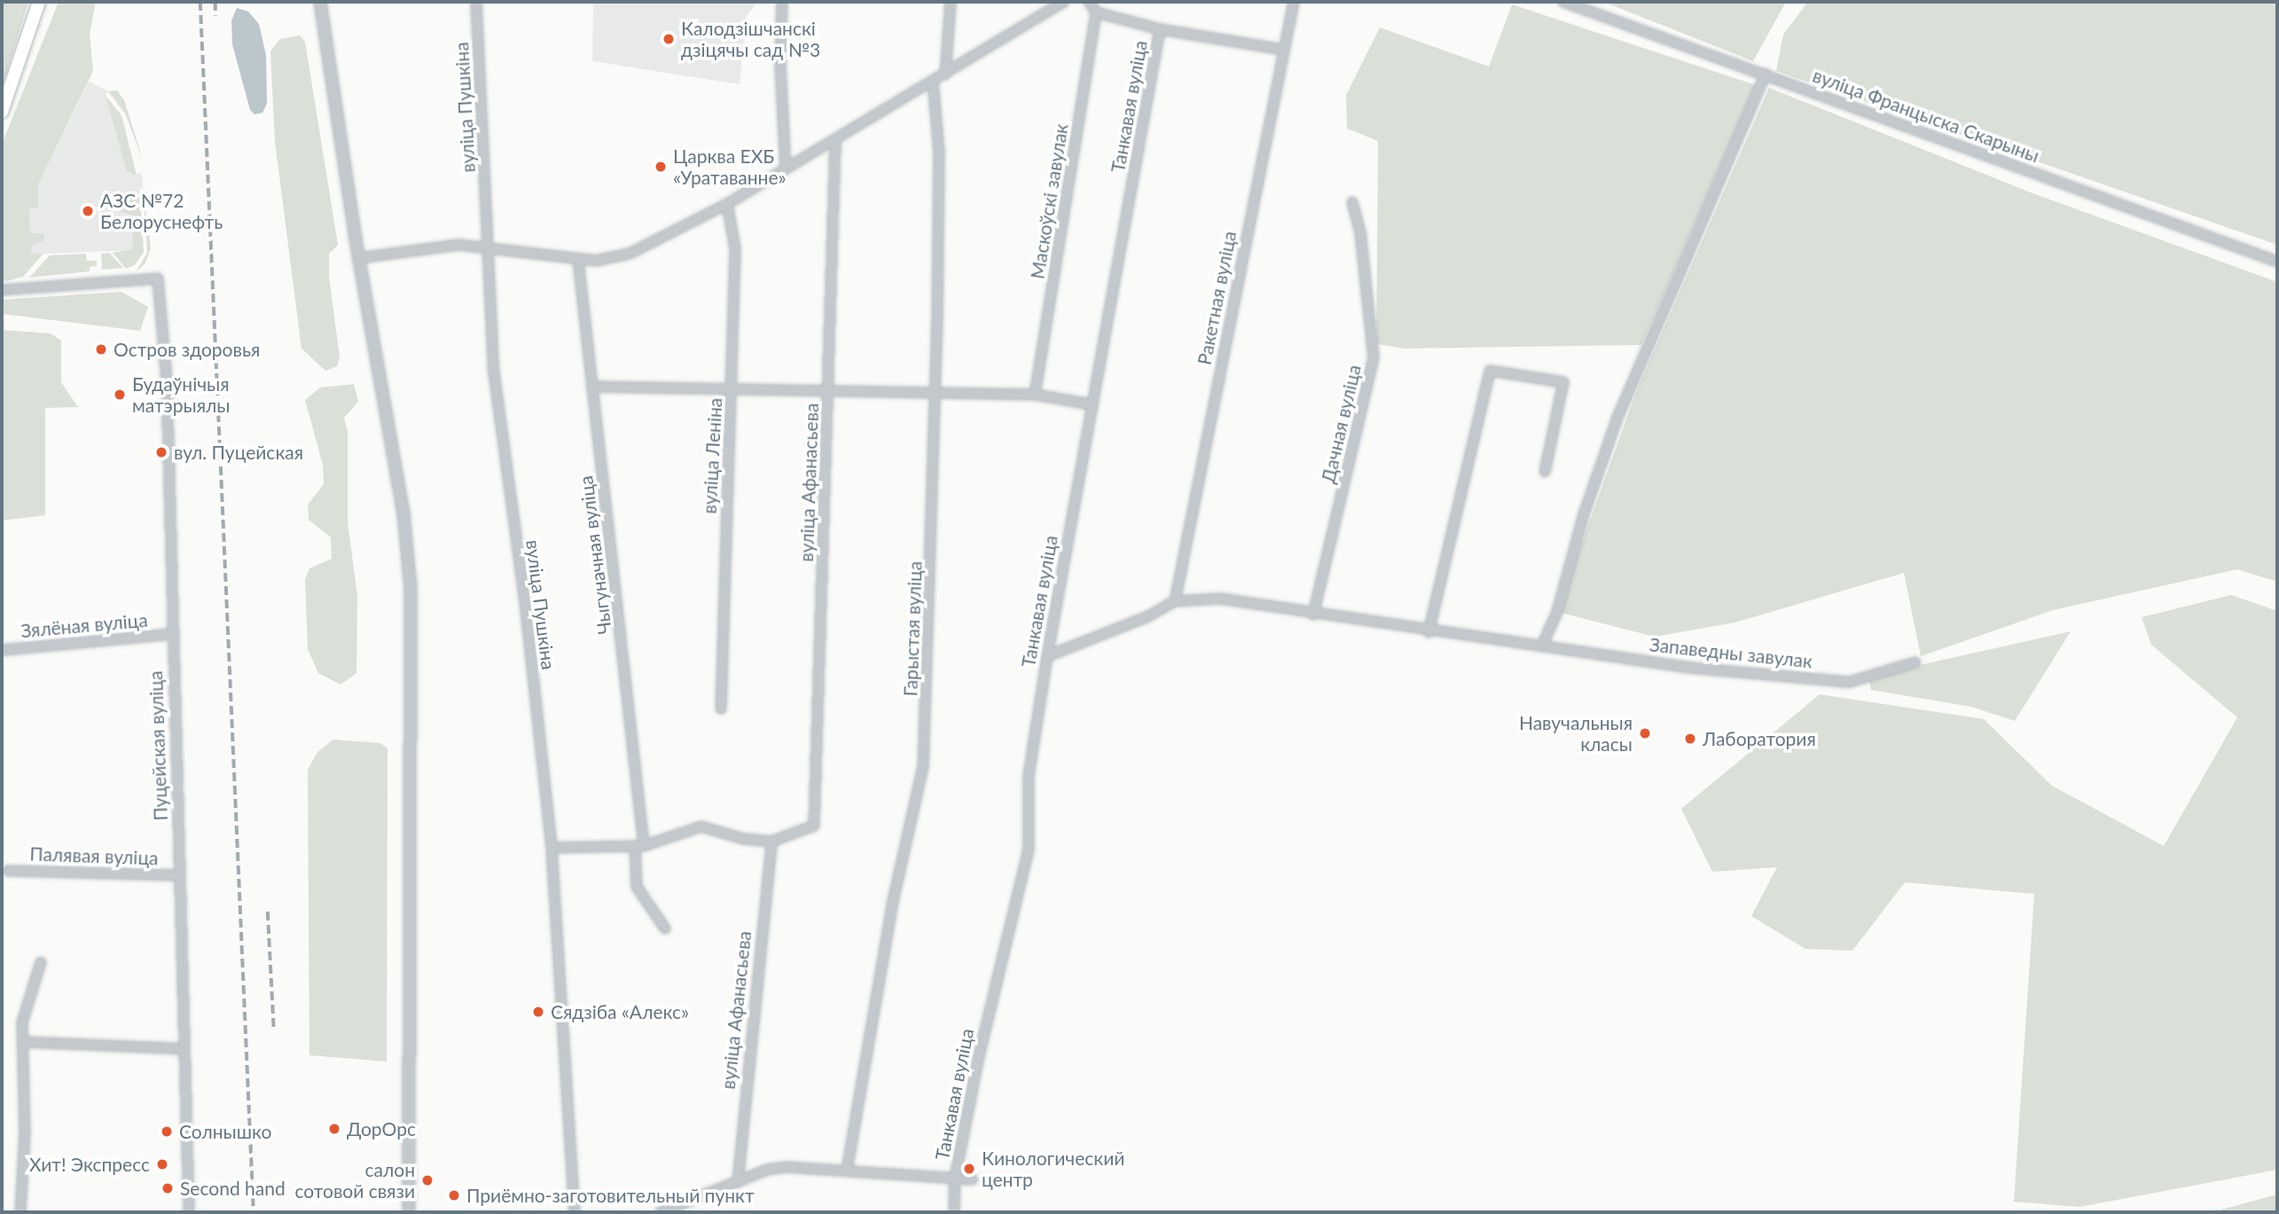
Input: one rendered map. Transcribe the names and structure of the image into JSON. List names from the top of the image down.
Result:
{
  "streets": {
    "street": [
      "Танкавая вуліца",
      "вуліца Пушкіна",
      "вуліца Францыска Скарыны",
      "Маскоўскі завулак",
      "Ракетная вуліца",
      "Дачная вуліца",
      "вуліца Леніна",
      "вуліца Афанасьева",
      "Чыгуначная вуліца",
      "Зялёная вуліца",
      "Гарыстая вуліца",
      "Запаведны завулак",
      "Пуцейская вуліца",
      "Палявая вуліца"
    ]
  },
  "crossings": [
    ["Зялёная вуліца", "Пуцейская вуліца"],
    ["Пуцейская вуліца", "Палявая вуліца"]
  ],
  "places": [
    "Калодзішчанскі дзіцячы сад №3",
    "Царква ЕХБ «Уратаванне»",
    "АЗС №72 Белоруснефть",
    "Остров здоровья",
    "Будаўнічыя матэрыялы",
    "вул. Пуцейская",
    "Навучальныя класы",
    "Лаборатория",
    "Сядзіба «Алекс»",
    "ДорОрс",
    "Солнышко",
    "Хит! Экспресс",
    "Кинологический центр",
    "салон сотовой связи",
    "Second hand",
    "Приёмно-заготовительный пункт"
  ]
}
